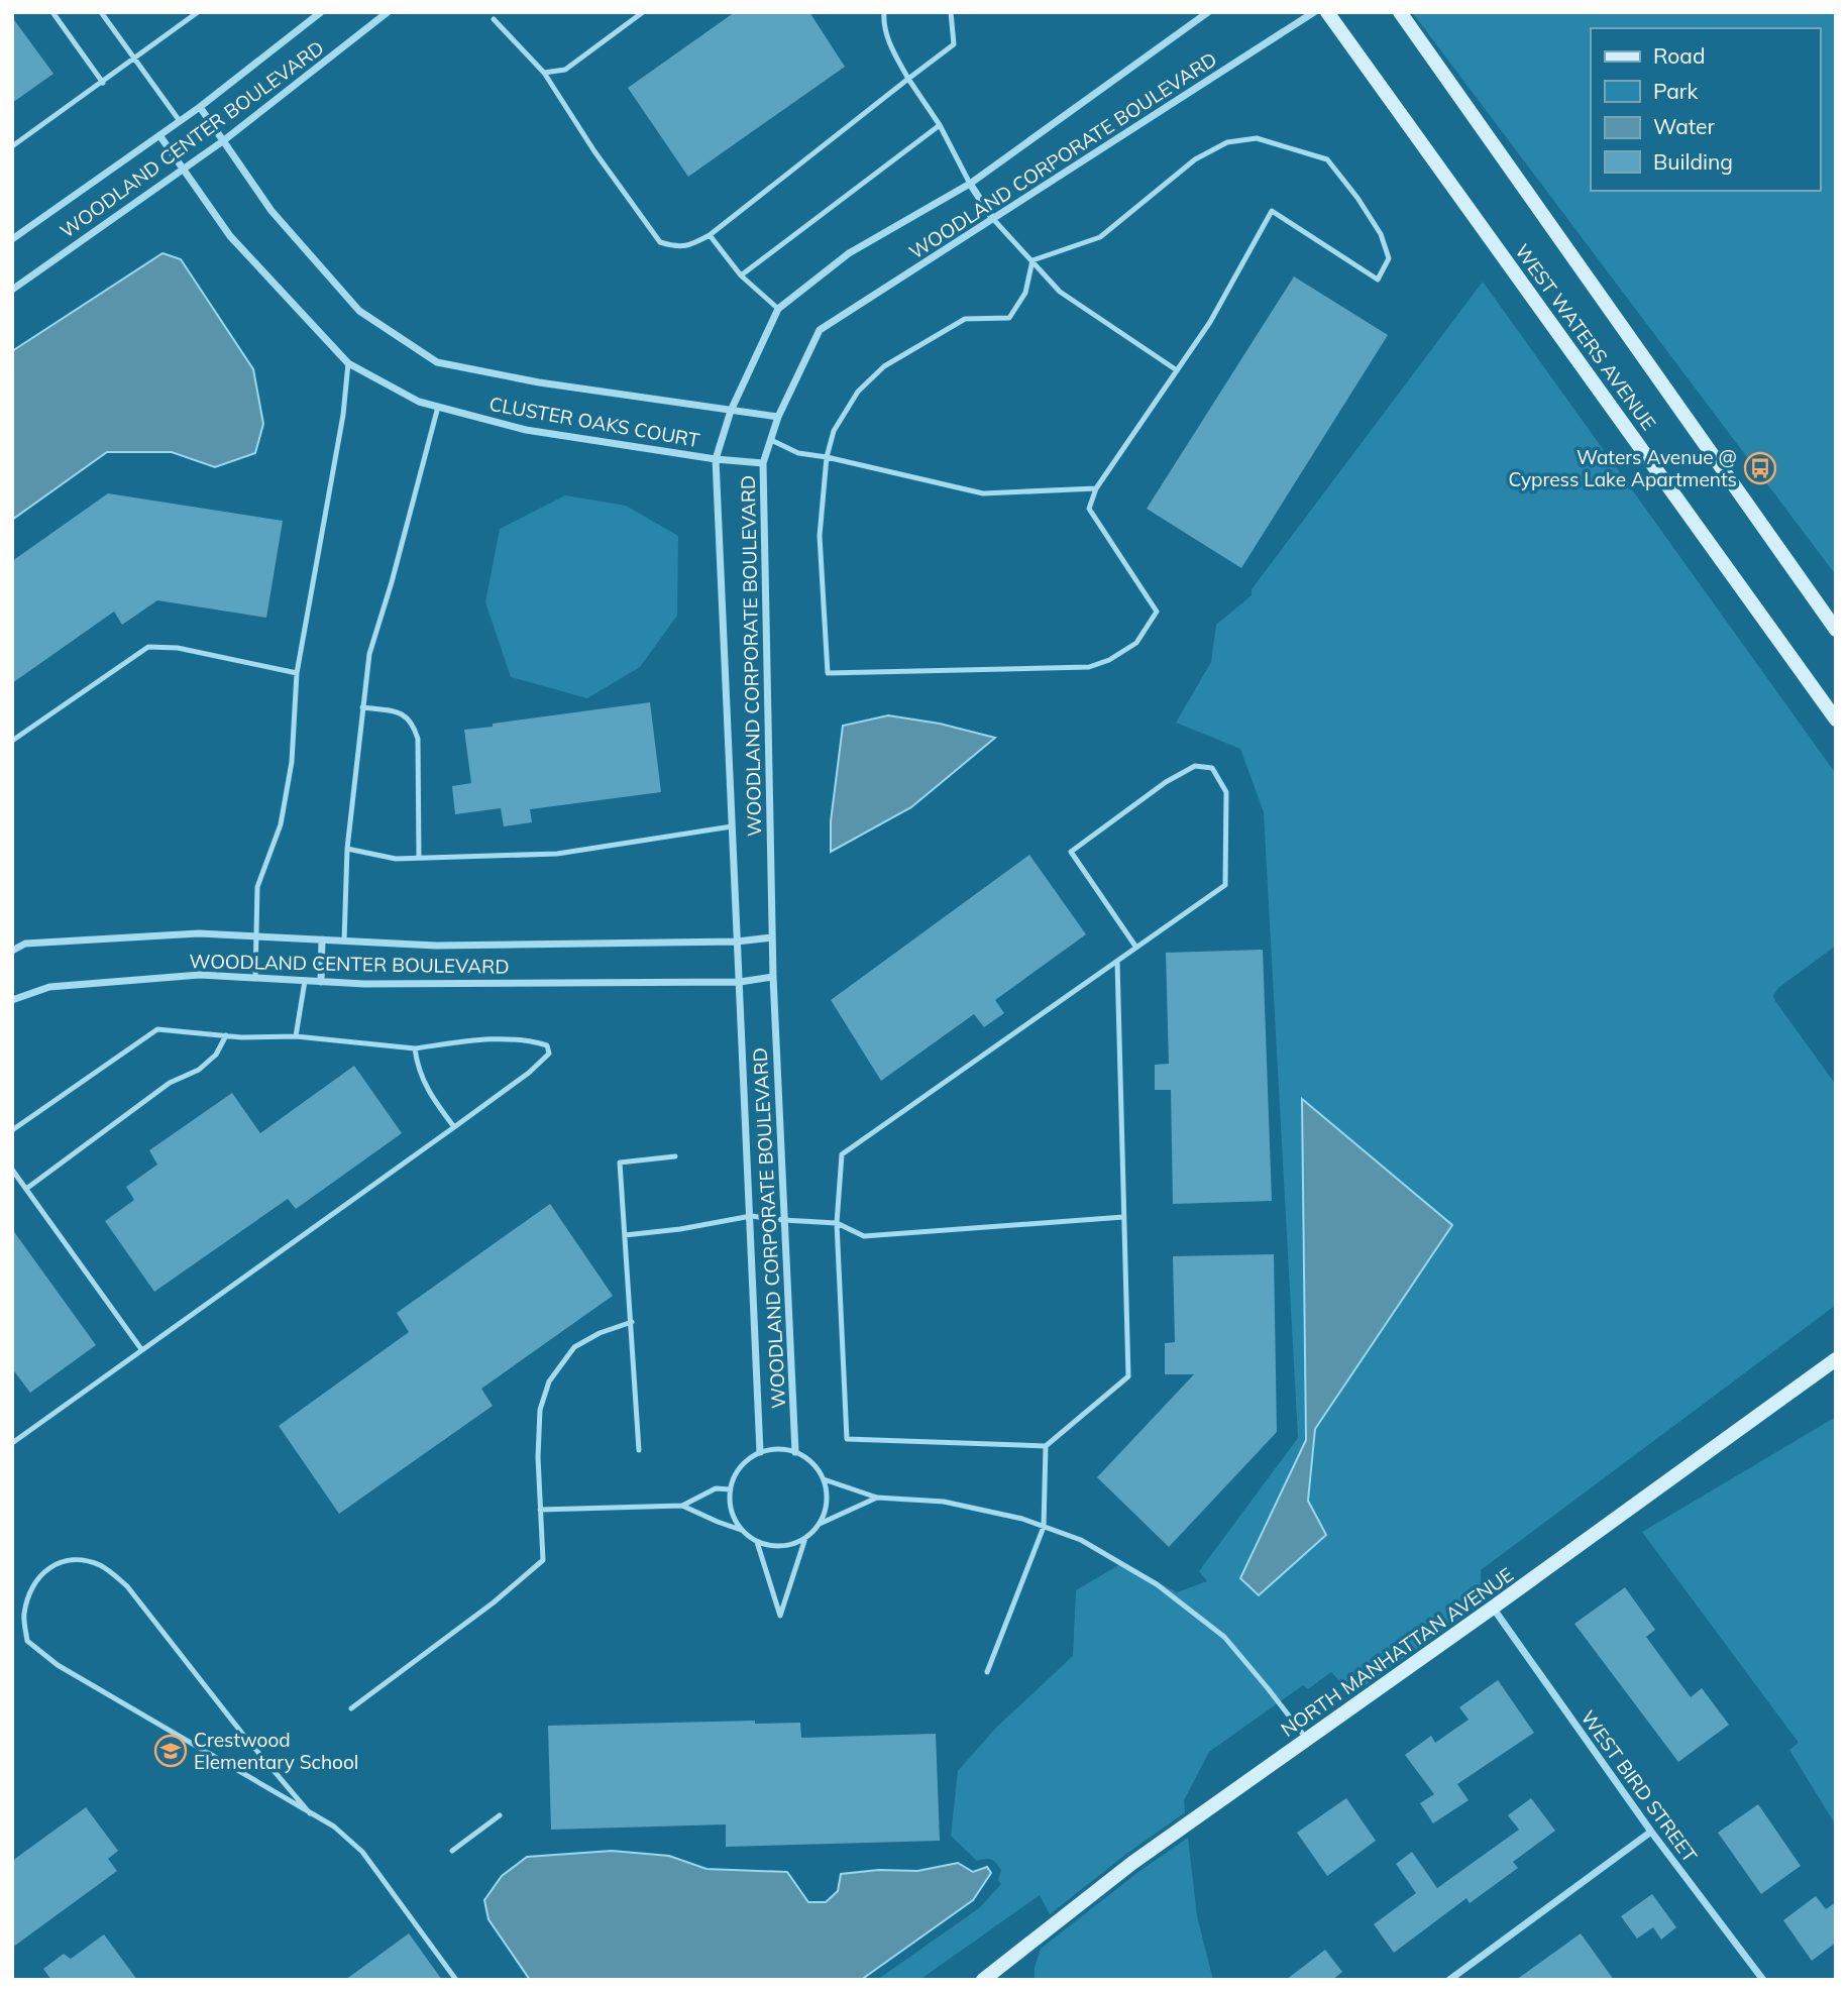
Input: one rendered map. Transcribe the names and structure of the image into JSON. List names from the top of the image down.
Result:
{
  "streets": {
    "main road": ["WEST WATERS AVENUE", "NORTH MANHATTAN AVENUE"],
    "street": [
      "WOODLAND CENTER BOULEVARD",
      "WOODLAND CORPORATE BOULEVARD",
      "CLUSTER OAKS COURT",
      "WEST BIRD STREET"
    ]
  },
  "crossings": [
    ["WOODLAND CENTER BOULEVARD", "WOODLAND CORPORATE BOULEVARD"],
    ["WOODLAND CENTER BOULEVARD", "CLUSTER OAKS COURT"],
    ["WOODLAND CORPORATE BOULEVARD", "CLUSTER OAKS COURT"],
    ["NORTH MANHATTAN AVENUE", "WEST BIRD STREET"]
  ],
  "places": {
    "bus stop": ["Waters Avenue @ Cypress Lake Apartments"],
    "school or university": ["Crestwood Elementary School"]
  },
  "legend": [
    "Road",
    "Park",
    "Water",
    "Building"
  ]
}
